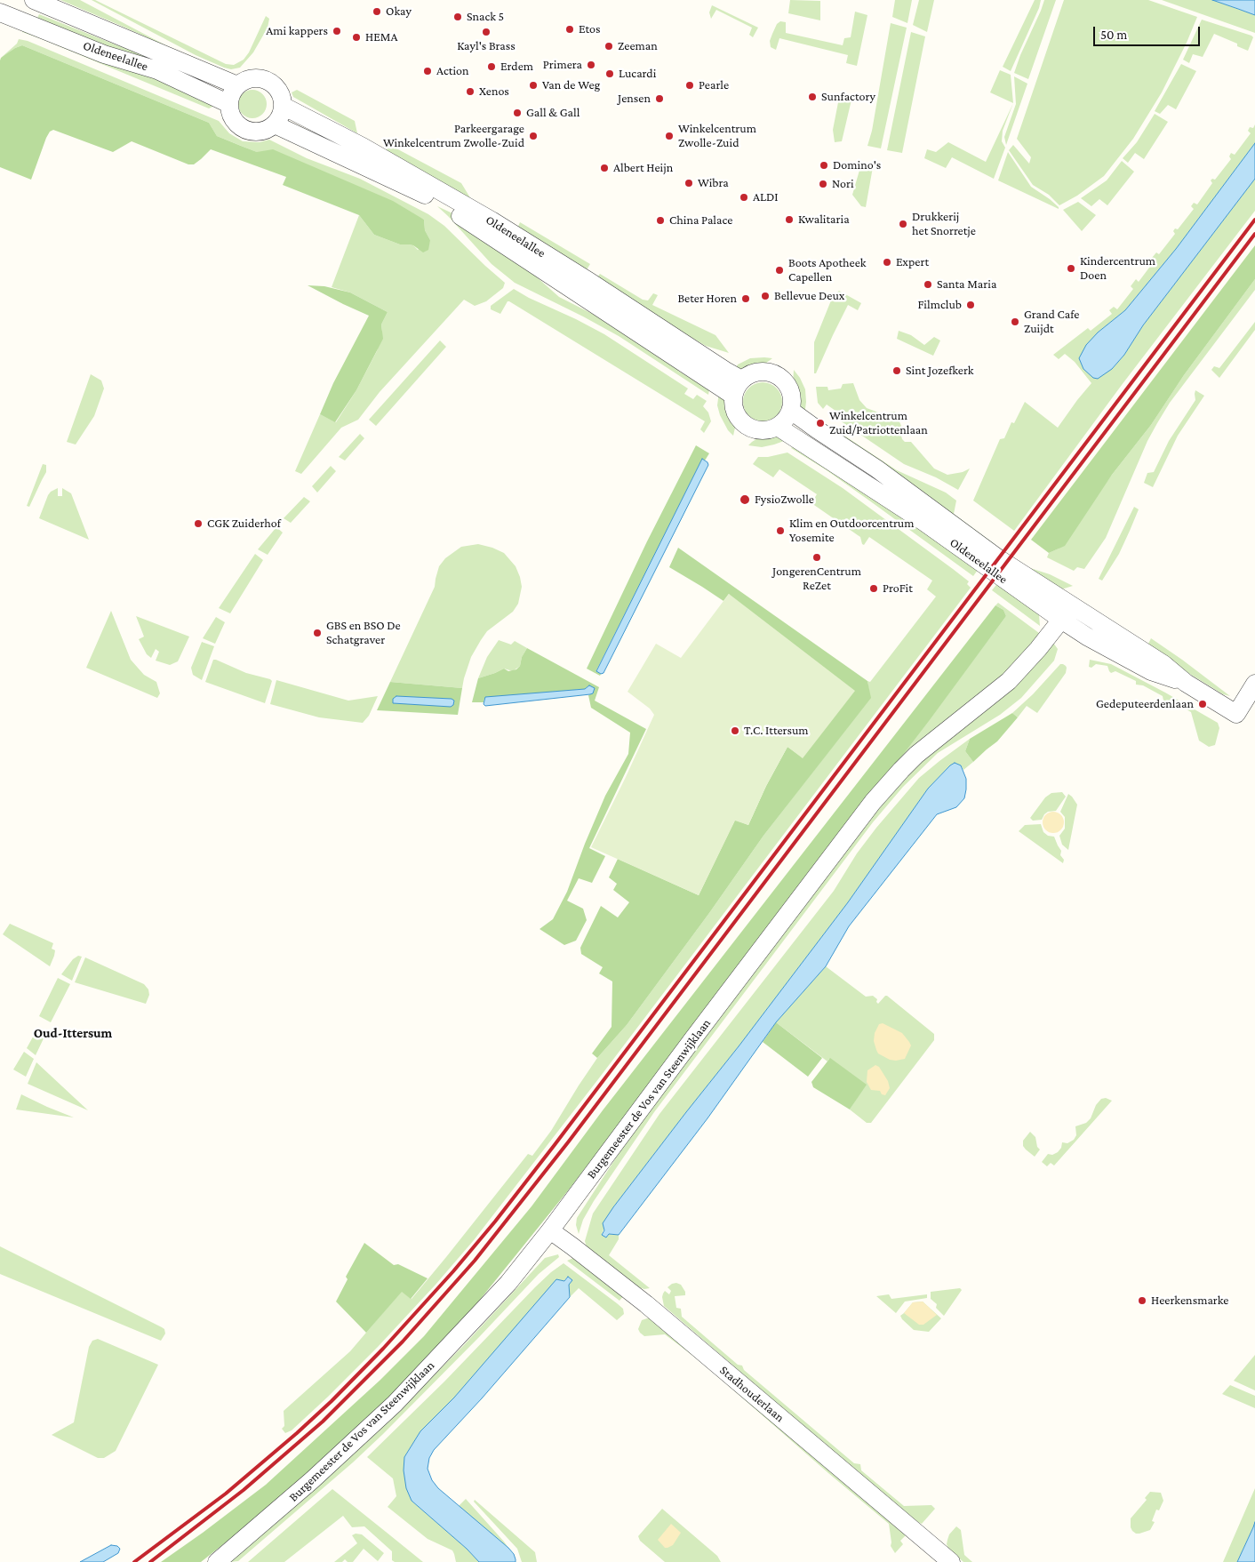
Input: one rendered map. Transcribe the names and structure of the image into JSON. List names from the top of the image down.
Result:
{
  "streets": {
    "street": ["Oldeneelallee", "Burgemeester de Vos van Steenwijklaan", "Stadhouderlaan"]
  },
  "crossings": [
    ["Oldeneelallee", "Burgemeester de Vos van Steenwijklaan"],
    ["Burgemeester de Vos van Steenwijklaan", "Stadhouderlaan"]
  ],
  "districts": ["Oud-Ittersum"],
  "places": [
    "Okay",
    "Snack 5",
    "Etos",
    "Ami kappers",
    "Kayl's Brass",
    "HEMA",
    "Zeeman",
    "Primera",
    "Erdem",
    "Action",
    "Lucardi",
    "Van de Weg",
    "Pearle",
    "Xenos",
    "Sunfactory",
    "Jensen",
    "Gall & Gall",
    "Parkeergarage Winkelcentrum Zwolle-Zuid",
    "Winkelcentrum Zwolle-Zuid",
    "Domino's",
    "Albert Heijn",
    "Wibra",
    "Nori",
    "ALDI",
    "Kwalitaria",
    "China Palace",
    "Drukkerij het Snorretje",
    "Expert",
    "Kindercentrum Doen",
    "Boots Apotheek Capellen",
    "Santa Maria",
    "Bellevue Deux",
    "Beter Horen",
    "Filmclub",
    "Grand Cafe Zuijdt",
    "Sint Jozefkerk",
    "Winkelcentrum Zuid/Patriottenlaan",
    "FysioZwolle",
    "CGK Zuiderhof",
    "Klim en Outdoorcentrum Yosemite",
    "JongerenCentrum ReZet",
    "ProFit",
    "GBS en BSO De Schatgraver",
    "Gedeputeerdenlaan",
    "T.C. Ittersum",
    "Heerkensmarke"
  ],
  "scale_bar": "50 m"
}
